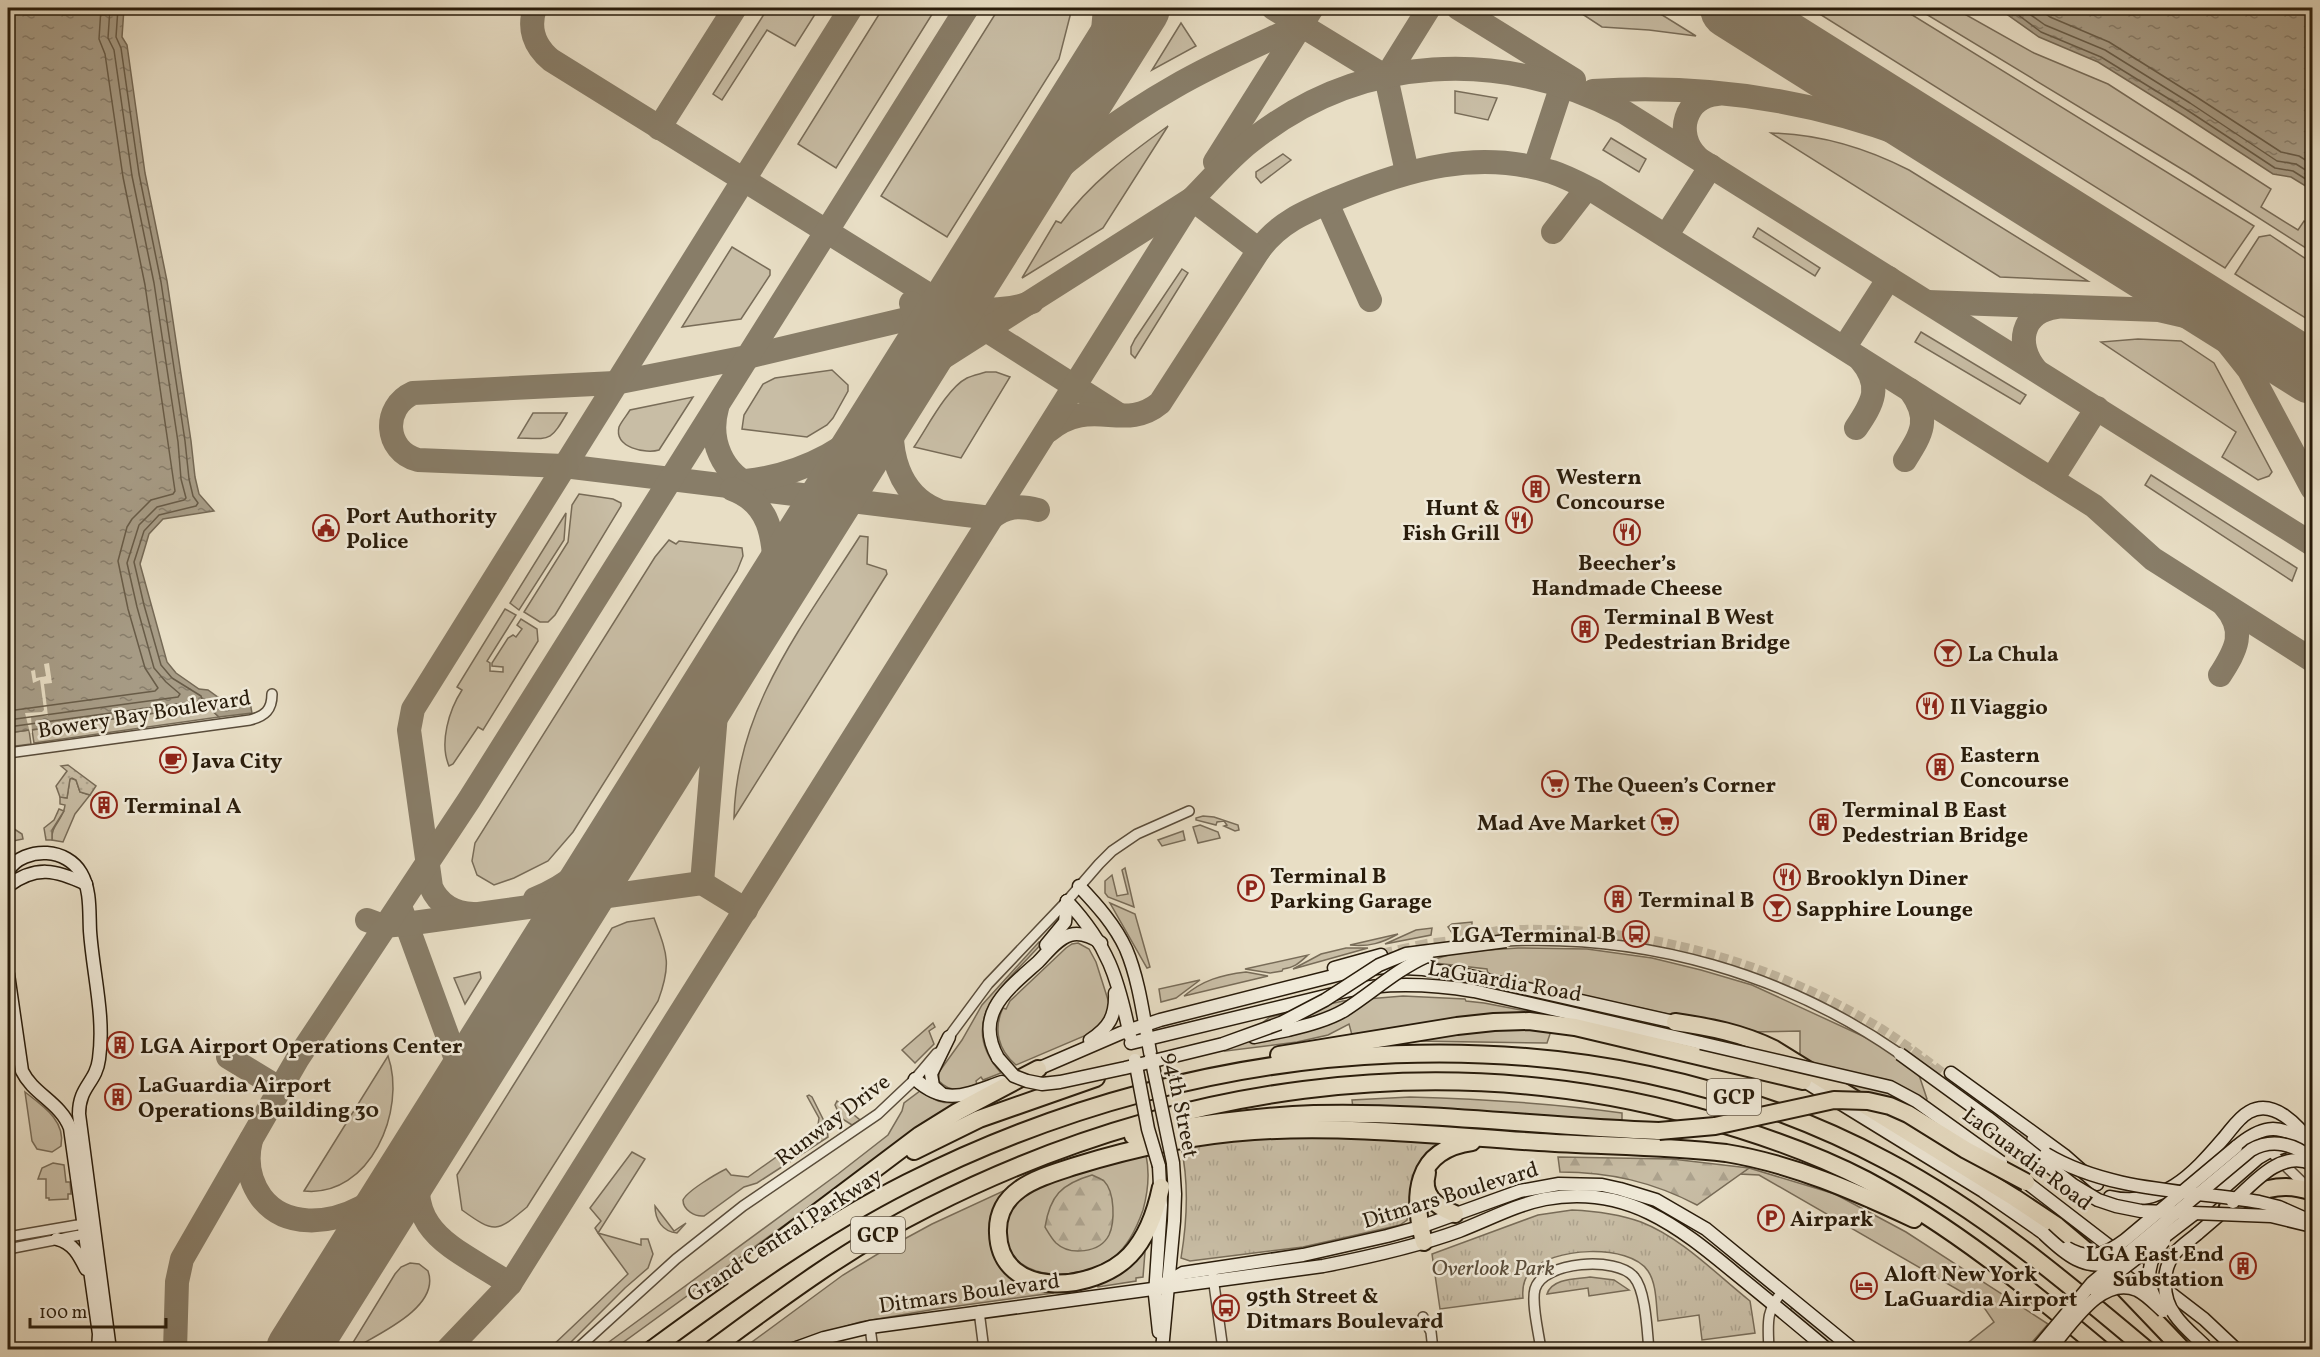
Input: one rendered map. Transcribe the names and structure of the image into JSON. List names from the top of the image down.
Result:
{
  "streets": {
    "highway": ["GCP", "Grand Central Parkway"],
    "street": [
      "Bowery Bay Boulevard",
      "LaGuardia Road",
      "94th Street",
      "Runway Drive",
      "Ditmars Boulevard"
    ]
  },
  "crossings": [
    ["LaGuardia Road", "94th Street"],
    ["94th Street", "Runway Drive"],
    ["94th Street", "Ditmars Boulevard"]
  ],
  "parks": ["Overlook Park"],
  "places": {
    "building": [
      "Western Concourse",
      "Terminal B West Pedestrian Bridge",
      "Eastern Concourse",
      "Terminal A",
      "Terminal B East Pedestrian Bridge",
      "Terminal B",
      "LGA Airport Operations Center",
      "LaGuardia Airport Operations Building 30",
      "LGA East End Substation"
    ],
    "restaurant": [
      "Hunt & Fish Grill",
      "Beecher’s Handmade Cheese",
      "Il Viaggio",
      "Brooklyn Diner"
    ],
    "public building": ["Port Authority Police"],
    "bar": ["La Chula", "Sapphire Lounge"],
    "cafe": ["Java City"],
    "supermarket": ["The Queen’s Corner", "Mad Ave Market"],
    "parking": ["Terminal B Parking Garage", "Airpark"],
    "bus stop": ["LGA Terminal B", "95th Street & Ditmars Boulevard"],
    "hotel": ["Aloft New York LaGuardia Airport"]
  },
  "scale_bar": "100 m"
}
